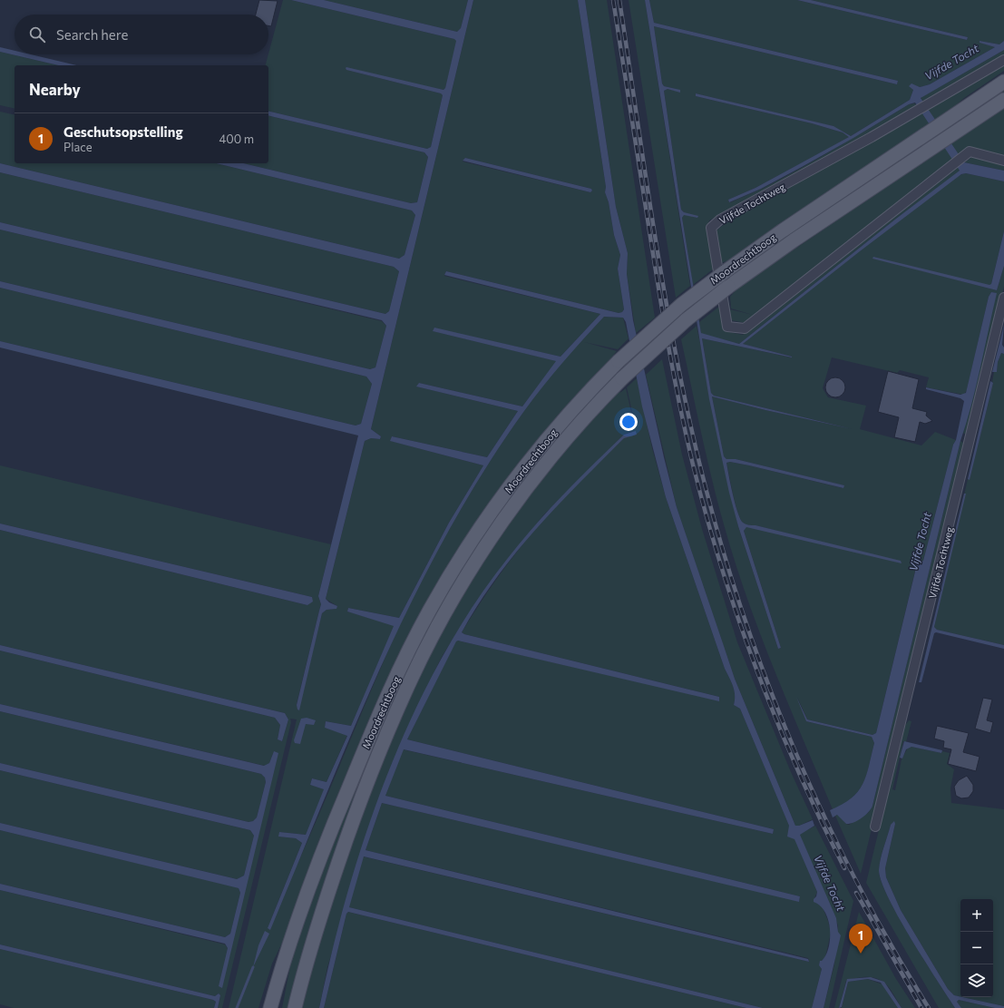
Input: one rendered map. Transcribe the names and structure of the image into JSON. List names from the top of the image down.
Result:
{
  "streets": {
    "main road": ["Moordrechtboog"],
    "street": ["Vijfde Tochtweg"]
  },
  "water": ["Vijfde Tocht"],
  "page": {
    "search": "Search here",
    "heading": "Nearby",
    "list": [
      {
        "mark": "1",
        "name": "Geschutsopstelling",
        "note": "Place",
        "value": "400 m"
      }
    ],
    "map_buttons": ["+", "−"],
    "pins": "1"
  }
}
